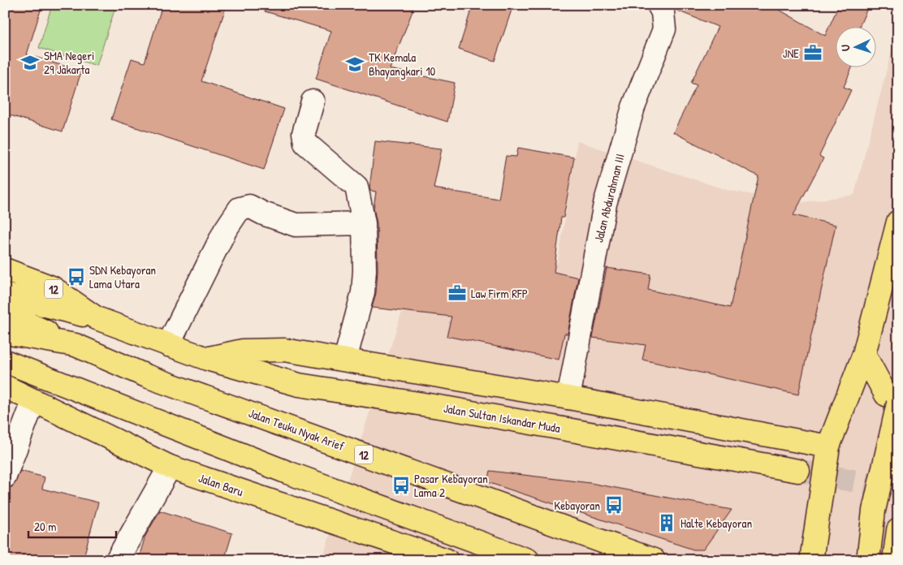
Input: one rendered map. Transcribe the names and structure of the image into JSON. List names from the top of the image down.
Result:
{
  "streets": {
    "main road": [
      "12",
      "Jalan Sultan Iskandar Muda",
      "Jalan Teuku Nyak Arief",
      "Jalan Baru"
    ],
    "street": ["Jalan Abdurahman III"]
  },
  "crossings": [
    ["12", "Jalan Sultan Iskandar Muda"],
    ["12", "Jalan Teuku Nyak Arief"]
  ],
  "places": {
    "office": ["JNE", "Law Firm RFP"],
    "school or university": ["SMA Negeri 29 Jakarta", "TK Kemala Bhayangkari 10"],
    "bus stop": ["SDN Kebayoran Lama Utara", "Pasar Kebayoran Lama 2", "Kebayoran"],
    "building": ["Halte Kebayoran"]
  },
  "scale_bar": "20 m",
  "north": "left"
}
